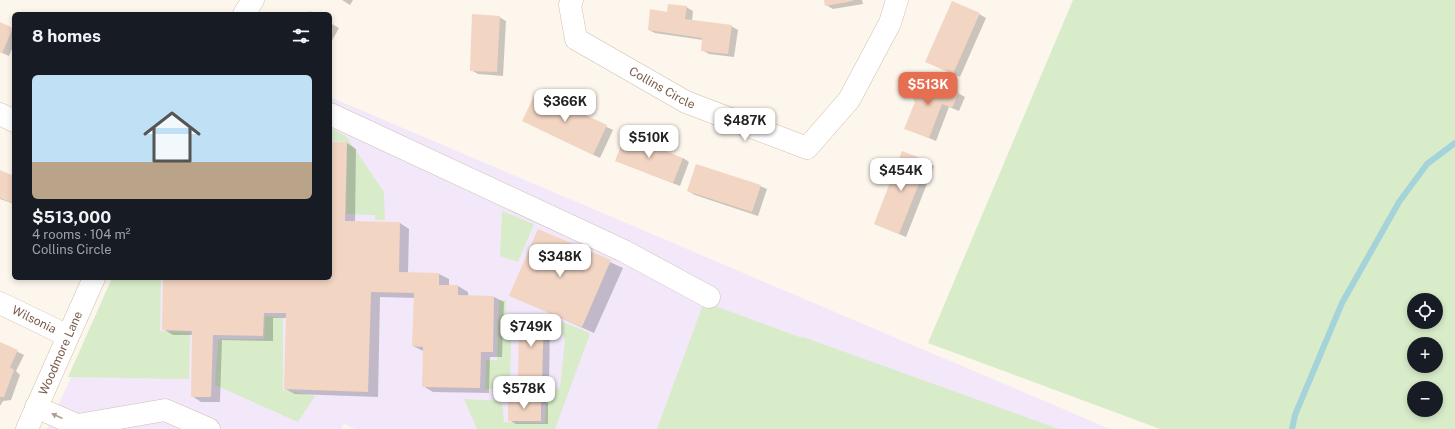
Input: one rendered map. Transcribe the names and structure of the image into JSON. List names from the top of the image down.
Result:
{
  "streets": {
    "street": ["Collins Circle", "Wilsonia", "Woodmore Lane"]
  },
  "crossings": [
    ["Wilsonia", "Woodmore Lane"]
  ],
  "page": {
    "heading": "8 homes",
    "list": [
      {
        "name": "$513,000",
        "note": "4 rooms · 104 m² · Collins Circle"
      }
    ],
    "price": [
      "$513K",
      "$366K",
      "$487K",
      "$510K",
      "$454K",
      "$348K",
      "$749K",
      "$578K"
    ],
    "map_buttons": ["+", "−"]
  }
}
